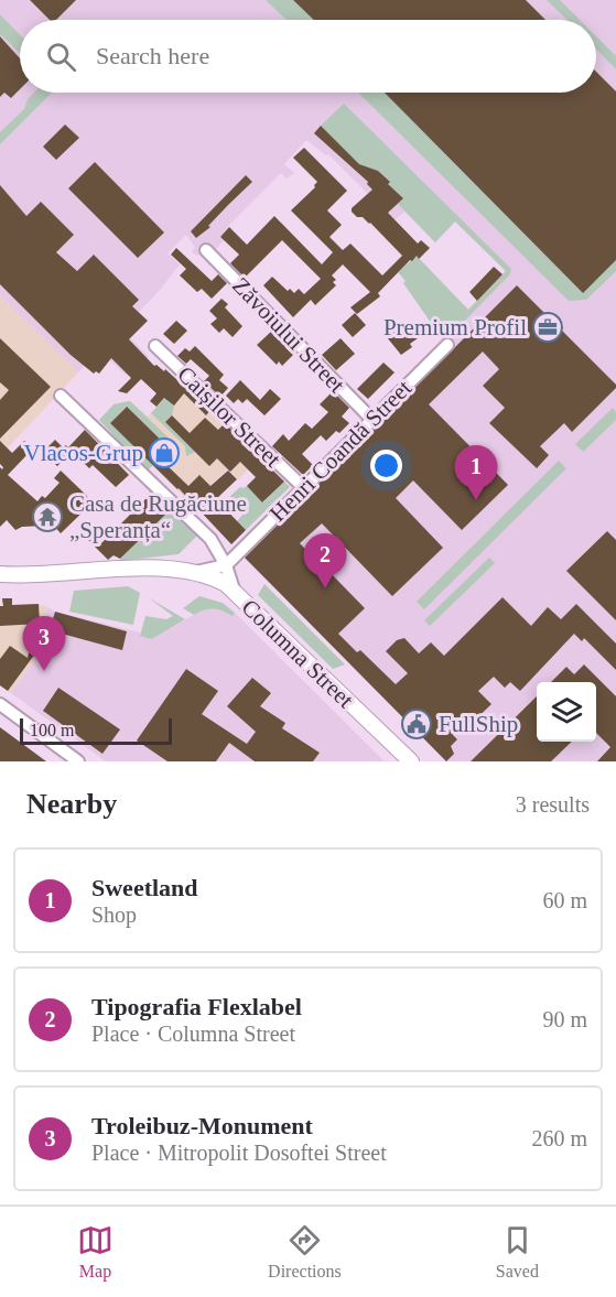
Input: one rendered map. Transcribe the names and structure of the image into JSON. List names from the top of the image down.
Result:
{
  "streets": {
    "main road": ["Columna Street"],
    "street": ["Zăvoiului Street", "Caișilor Street", "Henri Coandă Street"]
  },
  "crossings": [
    ["Zăvoiului Street", "Henri Coandă Street"],
    ["Caișilor Street", "Henri Coandă Street"],
    ["Henri Coandă Street", "Columna Street"]
  ],
  "places": {
    "office": ["Premium Profil"],
    "shop": ["Vlacos-Grup"],
    "temple": ["Casa de Rugăciune „Speranța“"],
    "public building": ["FullShip"]
  },
  "scale_bar": "100 m",
  "page": {
    "search": "Search here",
    "pins": ["1", "2", "3"],
    "scale": "100 m",
    "heading": ["Nearby", "3 results"],
    "list": [
      {
        "mark": "1",
        "name": "Sweetland",
        "note": "Shop",
        "value": "60 m"
      },
      {
        "mark": "2",
        "name": "Tipografia Flexlabel",
        "note": "Place · Columna Street",
        "value": "90 m"
      },
      {
        "mark": "3",
        "name": "Troleibuz-Monument",
        "note": "Place · Mitropolit Dosoftei Street",
        "value": "260 m"
      }
    ],
    "nav": ["Map", "Directions", "Saved"]
  }
}
